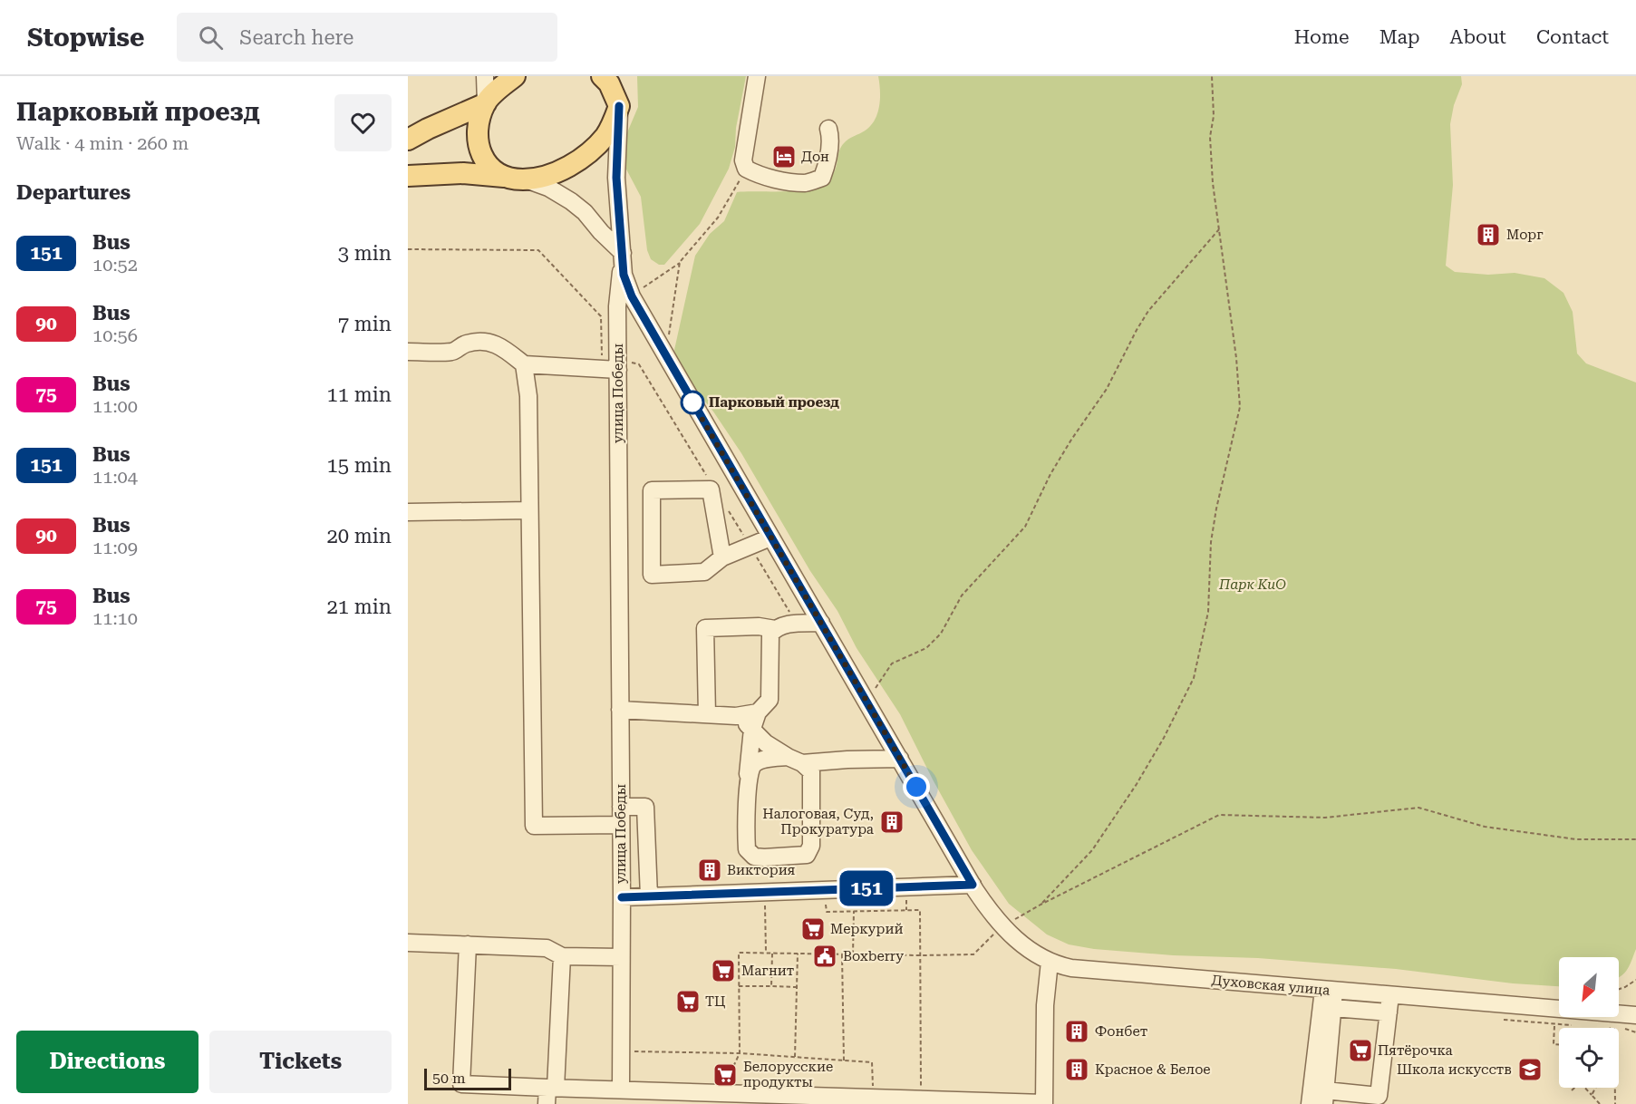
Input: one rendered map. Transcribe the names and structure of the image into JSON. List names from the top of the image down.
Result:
{
  "streets": {
    "street": ["улица Победы", "Духовская улица"]
  },
  "parks": ["Парк КиО"],
  "places": {
    "hotel": ["Дон"],
    "building": [
      "Морг",
      "Налоговая, Суд, Прокуратура",
      "Виктория",
      "Фонбет",
      "Красное & Белое"
    ],
    "other": ["Парковый проезд"],
    "supermarket": [
      "Меркурий",
      "Магнит",
      "ТЦ",
      "Пятёрочка",
      "Белорусские продукты"
    ],
    "public building": ["Boxberry"],
    "school or university": ["Школа искусств"]
  },
  "lines": ["bus line 151"],
  "scale_bar": "50 m",
  "north": "bottom left",
  "page": {
    "header": "Stopwise",
    "search": "Search here",
    "nav": [
      "Home",
      "Map",
      "About",
      "Contact"
    ],
    "heading": [
      ["Парковый проезд", "Walk · 4 min · 260 m"],
      "Departures"
    ],
    "on_map": "151",
    "list": [
      {
        "mark": "151",
        "name": "Bus",
        "note": "10:52",
        "value": "3 min"
      },
      {
        "mark": "90",
        "name": "Bus",
        "note": "10:56",
        "value": "7 min"
      },
      {
        "mark": "75",
        "name": "Bus",
        "note": "11:00",
        "value": "11 min"
      },
      {
        "mark": "151",
        "name": "Bus",
        "note": "11:04",
        "value": "15 min"
      },
      {
        "mark": "90",
        "name": "Bus",
        "note": "11:09",
        "value": "20 min"
      },
      {
        "mark": "75",
        "name": "Bus",
        "note": "11:10",
        "value": "21 min"
      }
    ],
    "buttons": ["Directions", "Tickets"],
    "scale": "50 m"
  }
}
